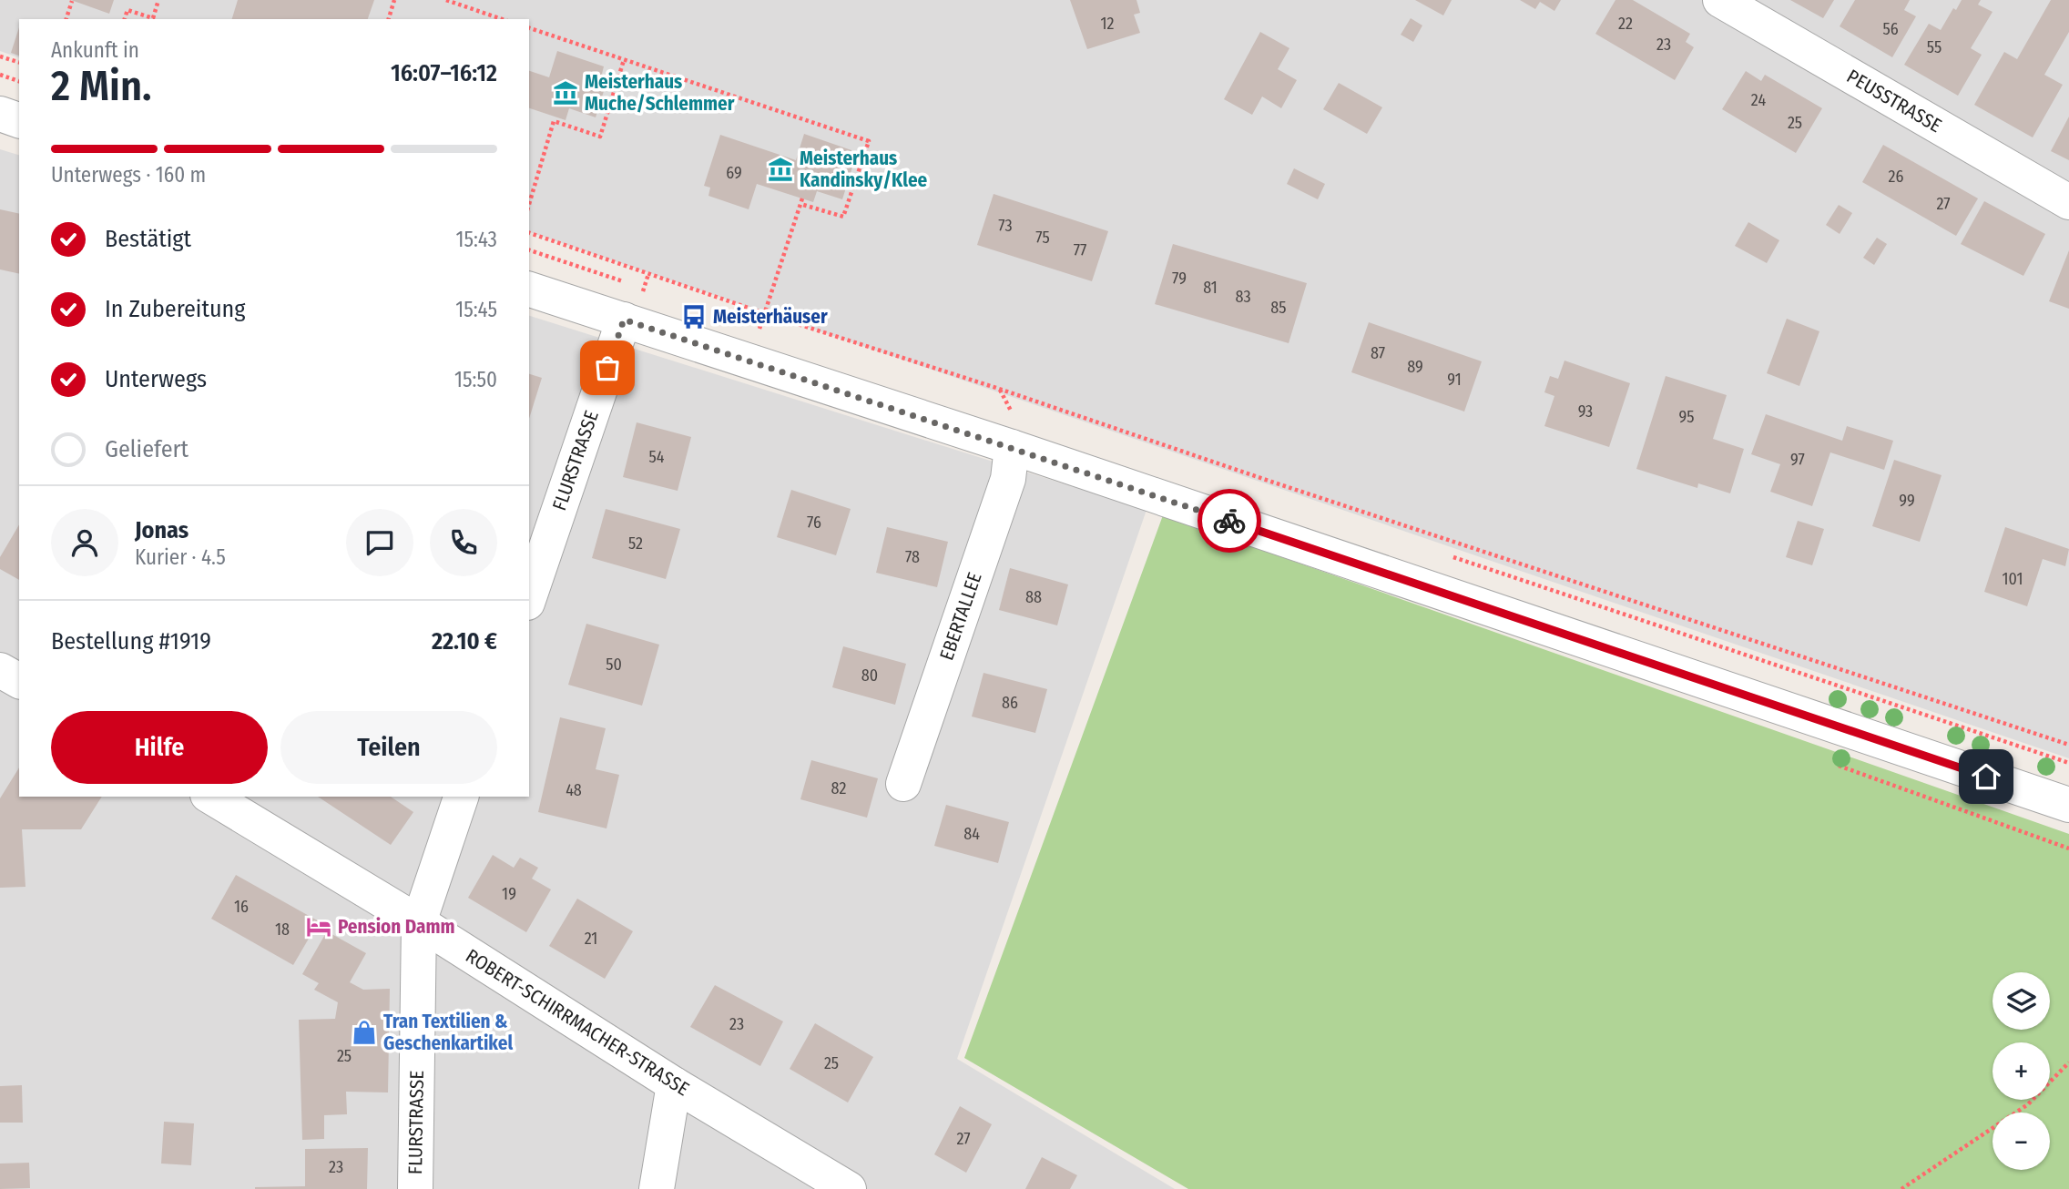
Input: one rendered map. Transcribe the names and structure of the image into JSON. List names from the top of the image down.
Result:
{
  "streets": {
    "street": [
      "PEUSSTRASSE",
      "FLURSTRASSE",
      "EBERTALLEE",
      "ROBERT-SCHIRRMACHER-STRASSE"
    ]
  },
  "crossings": [
    ["FLURSTRASSE", "ROBERT-SCHIRRMACHER-STRASSE"]
  ],
  "places": {
    "museum": ["Meisterhaus Muche/Schlemmer", "Meisterhaus Kandinsky/Klee"],
    "bus stop": ["Meisterhäuser"],
    "hotel": ["Pension Damm"],
    "shop": ["Tran Textilien & Geschenkartikel"]
  },
  "house_numbers": [
    "12",
    "22",
    "56",
    "23",
    "55",
    "24",
    "25",
    "69",
    "26",
    "27",
    "73",
    "75",
    "77",
    "79",
    "81",
    "83",
    "85",
    "87",
    "89",
    "91",
    "93",
    "95",
    "54",
    "97",
    "99",
    "76",
    "52",
    "78",
    "101",
    "88",
    "50",
    "80",
    "86",
    "82",
    "48",
    "84",
    "19",
    "16",
    "18",
    "21",
    "23",
    "25",
    "25",
    "27",
    "23"
  ],
  "page": {
    "heading": ["2 Min.", "Ankunft in", "16:07–16:12"],
    "panel": [
      "Jonas",
      "Kurier · 4.5",
      "Bestellung #1919",
      "22.10 €"
    ],
    "bar": "Unterwegs · 160 m",
    "list": [
      ["Bestätigt", "15:43"],
      ["In Zubereitung", "15:45"],
      ["Unterwegs", "15:50"],
      "Geliefert"
    ],
    "buttons": ["Hilfe", "Teilen"],
    "map_buttons": ["+", "−"]
  }
}
